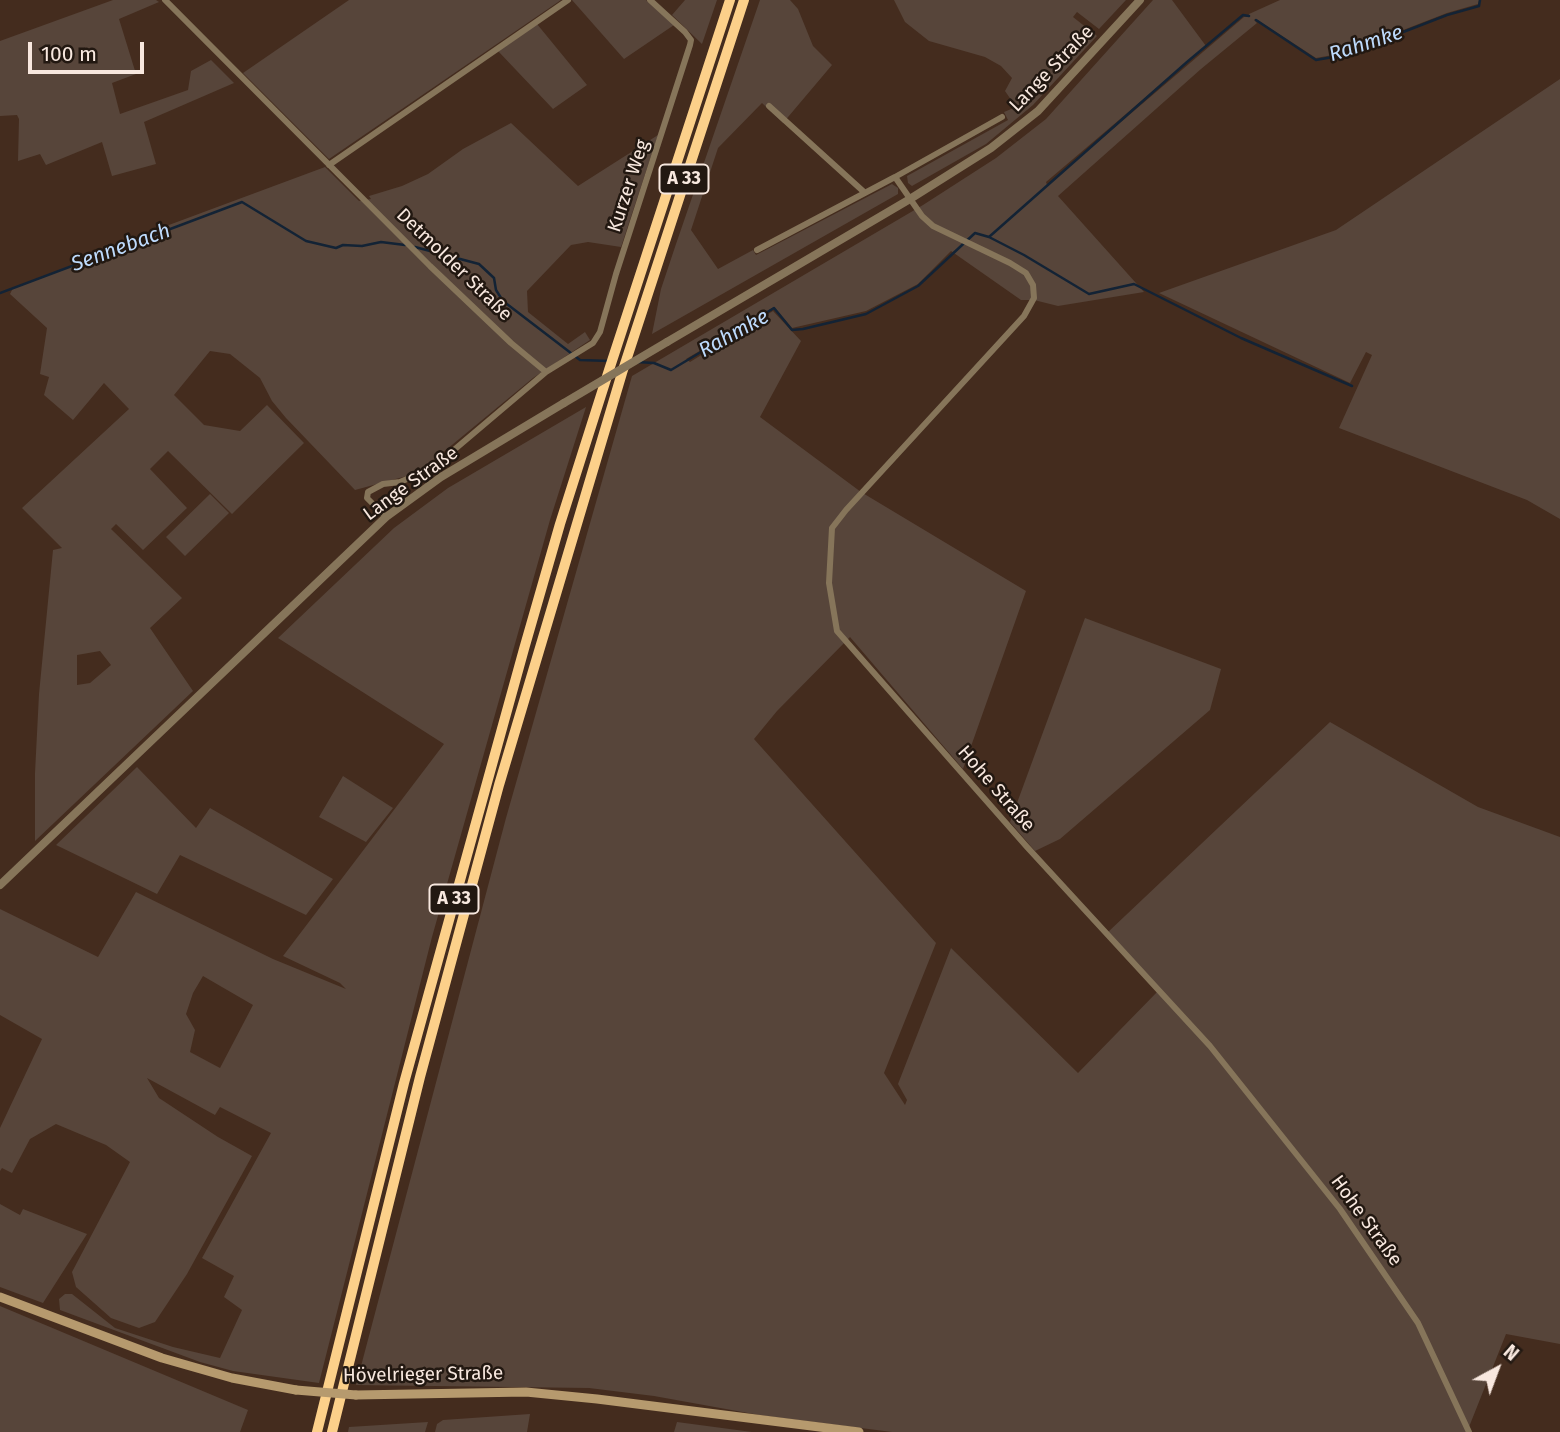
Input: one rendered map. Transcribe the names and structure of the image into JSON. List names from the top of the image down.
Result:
{
  "streets": {
    "highway": ["A 33"],
    "main road": ["Hövelrieger Straße"],
    "street": [
      "Lange Straße",
      "Kurzer Weg",
      "Detmolder Straße",
      "Hohe Straße"
    ]
  },
  "crossings": [
    ["Lange Straße", "Hohe Straße"],
    ["Kurzer Weg", "Detmolder Straße"]
  ],
  "water": ["Rahmke", "Sennebach"],
  "scale_bar": "100 m",
  "north": "top right"
}
